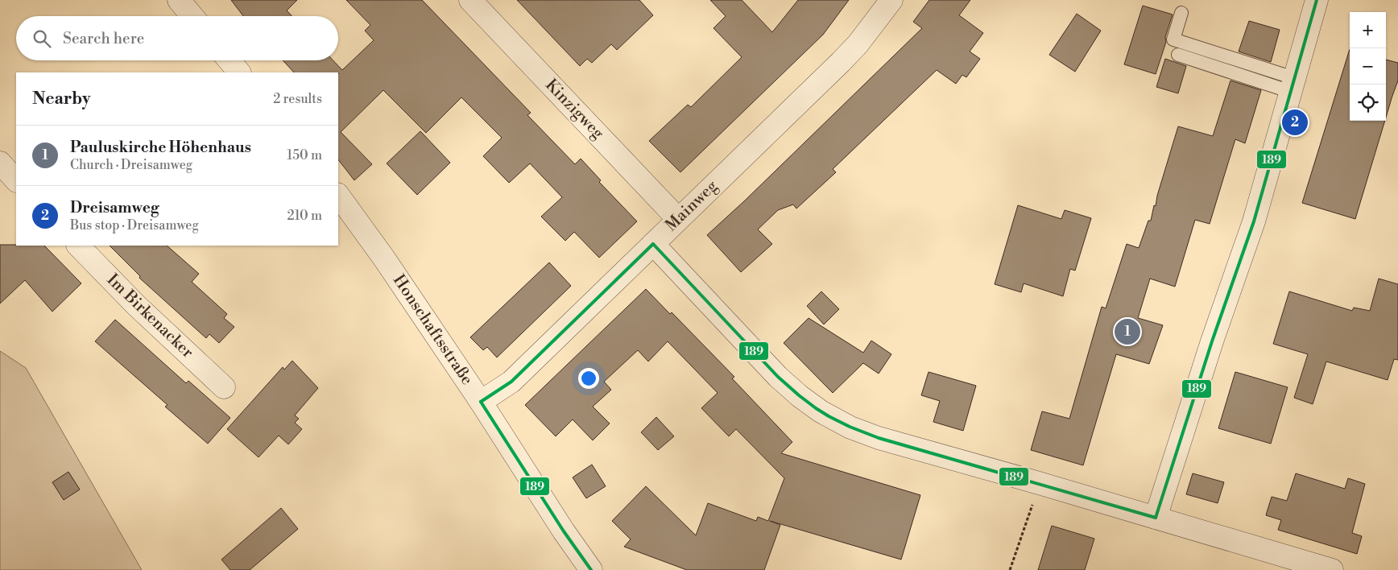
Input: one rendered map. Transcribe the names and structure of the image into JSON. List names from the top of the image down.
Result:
{
  "streets": {
    "street": [
      "Kinzigweg",
      "Mainweg",
      "Im Birkenacker",
      "Honschaftsstraße"
    ]
  },
  "crossings": [
    ["Kinzigweg", "Mainweg"],
    ["Mainweg", "Honschaftsstraße"]
  ],
  "lines": ["transit line 189"],
  "page": {
    "map_buttons": ["+", "−"],
    "search": "Search here",
    "heading": ["Nearby", "2 results"],
    "pins": ["2", "1"],
    "list": [
      {
        "mark": "1",
        "name": "Pauluskirche Höhenhaus",
        "note": "Church · Dreisamweg",
        "value": "150 m"
      },
      {
        "mark": "2",
        "name": "Dreisamweg",
        "note": "Bus stop · Dreisamweg",
        "value": "210 m"
      }
    ]
  }
}
